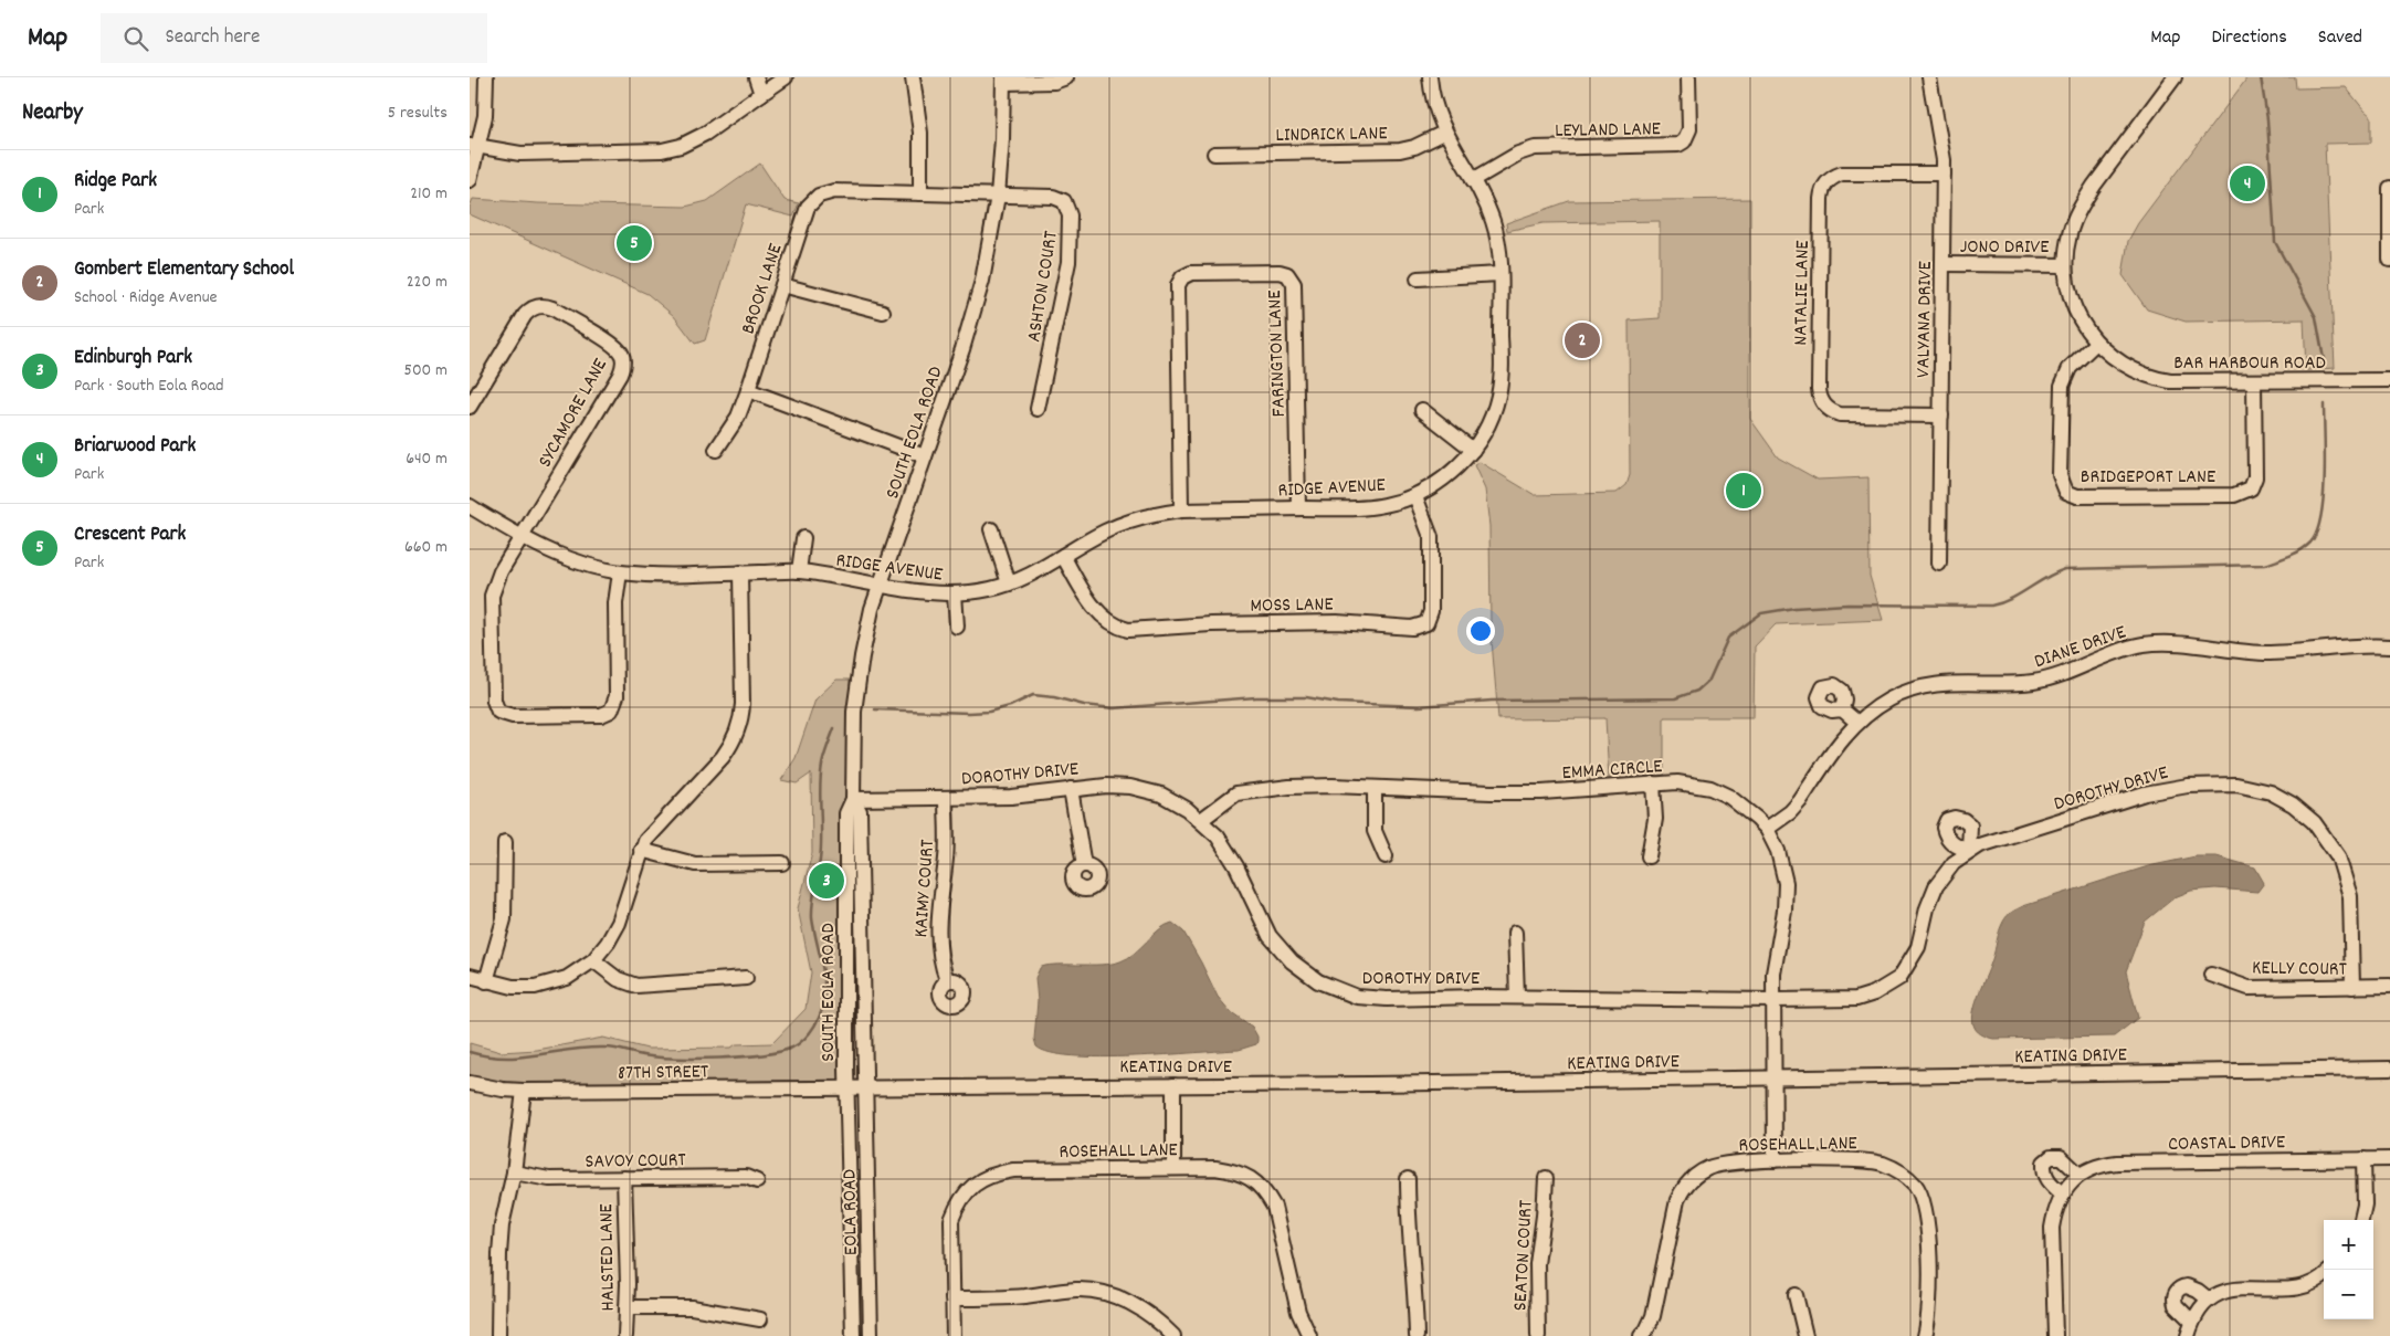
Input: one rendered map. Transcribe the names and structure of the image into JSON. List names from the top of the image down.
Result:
{
  "streets": {
    "street": [
      "LEYLAND LANE",
      "LINDRICK LANE",
      "JONO DRIVE",
      "ASHTON COURT",
      "BROOK LANE",
      "NATALIE LANE",
      "VALYANA DRIVE",
      "FARINGTON LANE",
      "BAR HARBOUR ROAD",
      "SYCAMORE LANE",
      "SOUTH EOLA ROAD",
      "BRIDGEPORT LANE",
      "RIDGE AVENUE",
      "MOSS LANE",
      "DIANE DRIVE",
      "EMMA CIRCLE",
      "DOROTHY DRIVE",
      "KAIMY COURT",
      "KELLY COURT",
      "KEATING DRIVE",
      "87TH STREET",
      "COASTAL DRIVE",
      "ROSEHALL LANE",
      "SAVOY COURT",
      "EOLA ROAD",
      "SEATON COURT",
      "HALSTED LANE"
    ]
  },
  "crossings": [
    ["LEYLAND LANE", "RIDGE AVENUE"],
    ["LINDRICK LANE", "RIDGE AVENUE"],
    ["JONO DRIVE", "VALYANA DRIVE"],
    ["JONO DRIVE", "BAR HARBOUR ROAD"],
    ["ASHTON COURT", "BROOK LANE"],
    ["ASHTON COURT", "SOUTH EOLA ROAD"],
    ["BROOK LANE", "SOUTH EOLA ROAD"],
    ["NATALIE LANE", "VALYANA DRIVE"],
    ["FARINGTON LANE", "RIDGE AVENUE"],
    ["BAR HARBOUR ROAD", "BRIDGEPORT LANE"],
    ["SYCAMORE LANE", "RIDGE AVENUE"],
    ["SOUTH EOLA ROAD", "RIDGE AVENUE"],
    ["SOUTH EOLA ROAD", "DOROTHY DRIVE"],
    ["SOUTH EOLA ROAD", "KEATING DRIVE"],
    ["SOUTH EOLA ROAD", "87TH STREET"],
    ["SOUTH EOLA ROAD", "EOLA ROAD"],
    ["RIDGE AVENUE", "MOSS LANE"],
    ["DIANE DRIVE", "EMMA CIRCLE"],
    ["EMMA CIRCLE", "DOROTHY DRIVE"],
    ["EMMA CIRCLE", "KEATING DRIVE"],
    ["EMMA CIRCLE", "ROSEHALL LANE"],
    ["DOROTHY DRIVE", "KAIMY COURT"],
    ["DOROTHY DRIVE", "KELLY COURT"],
    ["KEATING DRIVE", "87TH STREET"],
    ["KEATING DRIVE", "EOLA ROAD"],
    ["87TH STREET", "EOLA ROAD"],
    ["SAVOY COURT", "HALSTED LANE"]
  ],
  "page": {
    "header": "Map",
    "search": "Search here",
    "nav": ["Map", "Directions", "Saved"],
    "heading": ["Nearby", "5 results"],
    "list": [
      {
        "mark": "1",
        "name": "Ridge Park",
        "note": "Park",
        "value": "210 m"
      },
      {
        "mark": "2",
        "name": "Gombert Elementary School",
        "note": "School · Ridge Avenue",
        "value": "220 m"
      },
      {
        "mark": "3",
        "name": "Edinburgh Park",
        "note": "Park · South Eola Road",
        "value": "500 m"
      },
      {
        "mark": "4",
        "name": "Briarwood Park",
        "note": "Park",
        "value": "640 m"
      },
      {
        "mark": "5",
        "name": "Crescent Park",
        "note": "Park",
        "value": "660 m"
      }
    ],
    "pins": [
      "4",
      "5",
      "2",
      "1",
      "3"
    ],
    "map_buttons": ["+", "−"]
  }
}
